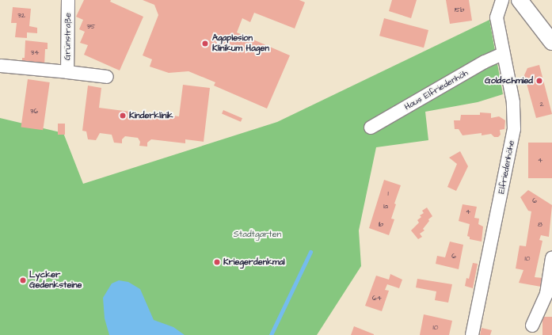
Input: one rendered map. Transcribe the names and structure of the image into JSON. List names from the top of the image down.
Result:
{
  "streets": {
    "street": ["Grünstraße", "Haus Elfriedenhöh", "Elfriedenhöhe"]
  },
  "crossings": [
    ["Haus Elfriedenhöh", "Elfriedenhöhe"]
  ],
  "parks": ["Stadtgarten"],
  "places": [
    "Agaplesion Klinikum Hagen",
    "Goldschmied",
    "Kinderklinik",
    "Kriegerdenkmal",
    "Lycker Gedenksteine"
  ],
  "house_numbers": [
    "15b",
    "32",
    "35",
    "34",
    "2",
    "36",
    "4",
    "1",
    "6",
    "1a",
    "4",
    "1b",
    "8",
    "6",
    "10",
    "64",
    "10"
  ]
}
